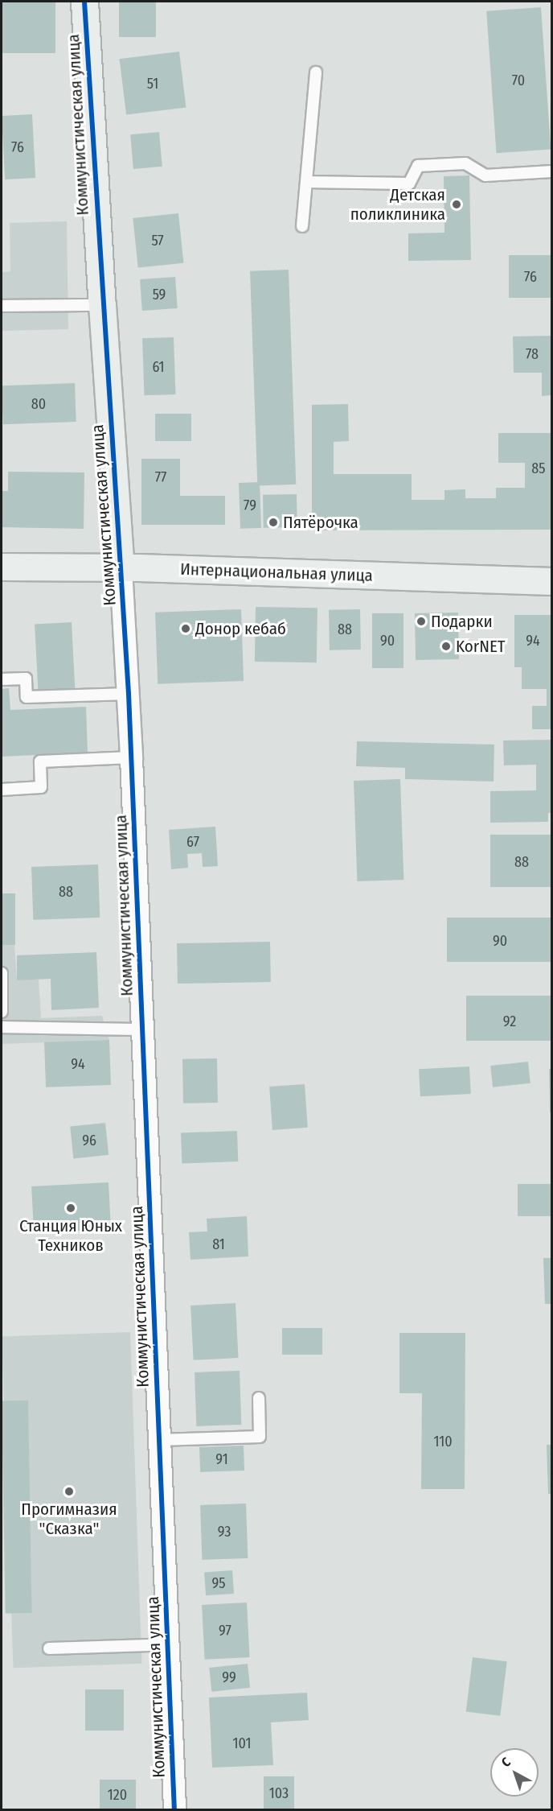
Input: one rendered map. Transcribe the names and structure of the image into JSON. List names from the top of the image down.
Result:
{
  "streets": {
    "street": ["Коммунистическая улица", "Интернациональная улица"]
  },
  "crossings": [
    ["Коммунистическая улица", "Интернациональная улица"]
  ],
  "places": [
    "Детская поликлиника",
    "Пятёрочка",
    "Подарки",
    "Донор кебаб",
    "KorNET",
    "Станция Юных Техников",
    "Прогимназия \"Сказка\""
  ],
  "house_numbers": [
    "70",
    "51",
    "76",
    "57",
    "76",
    "59",
    "78",
    "61",
    "80",
    "85",
    "77",
    "79",
    "88",
    "90",
    "94",
    "67",
    "88",
    "88",
    "90",
    "92",
    "94",
    "96",
    "81",
    "110",
    "91",
    "93",
    "95",
    "97",
    "99",
    "101",
    "103",
    "120"
  ],
  "north": "top left"
}
